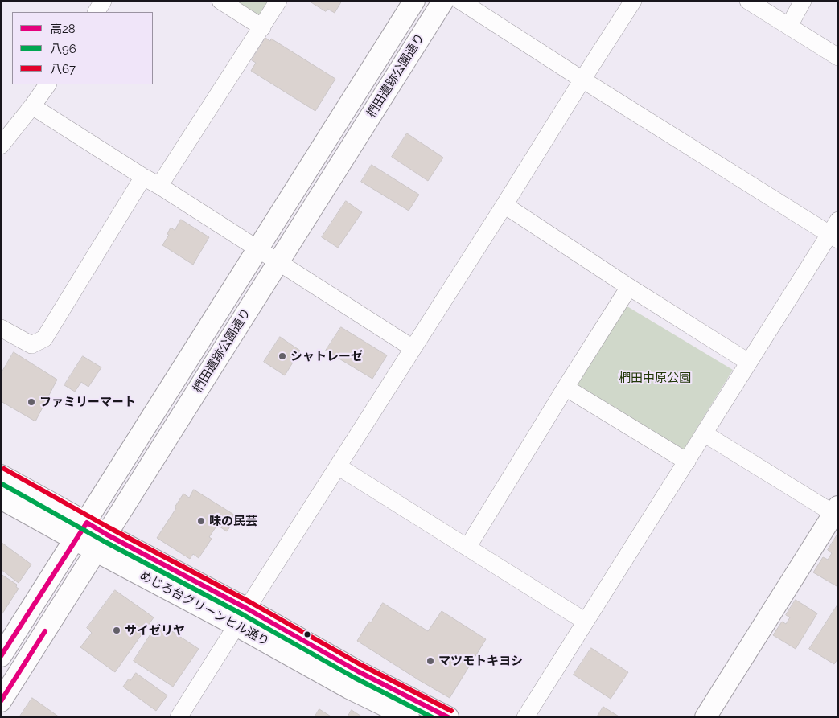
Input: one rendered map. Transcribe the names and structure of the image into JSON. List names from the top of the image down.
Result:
{
  "streets": {
    "street": ["椚田遺跡公園通り", "めじろ台グリーンヒル通り"]
  },
  "crossings": [
    ["椚田遺跡公園通り", "めじろ台グリーンヒル通り"]
  ],
  "parks": ["椚田中原公園"],
  "places": [
    "シャトレーゼ",
    "ファミリーマート",
    "味の民芸",
    "サイゼリヤ",
    "マツモトキヨシ"
  ],
  "lines": ["transit line 八67", "transit line 八96", "transit line 高28"],
  "legend": ["高28", "八96", "八67"]
}
